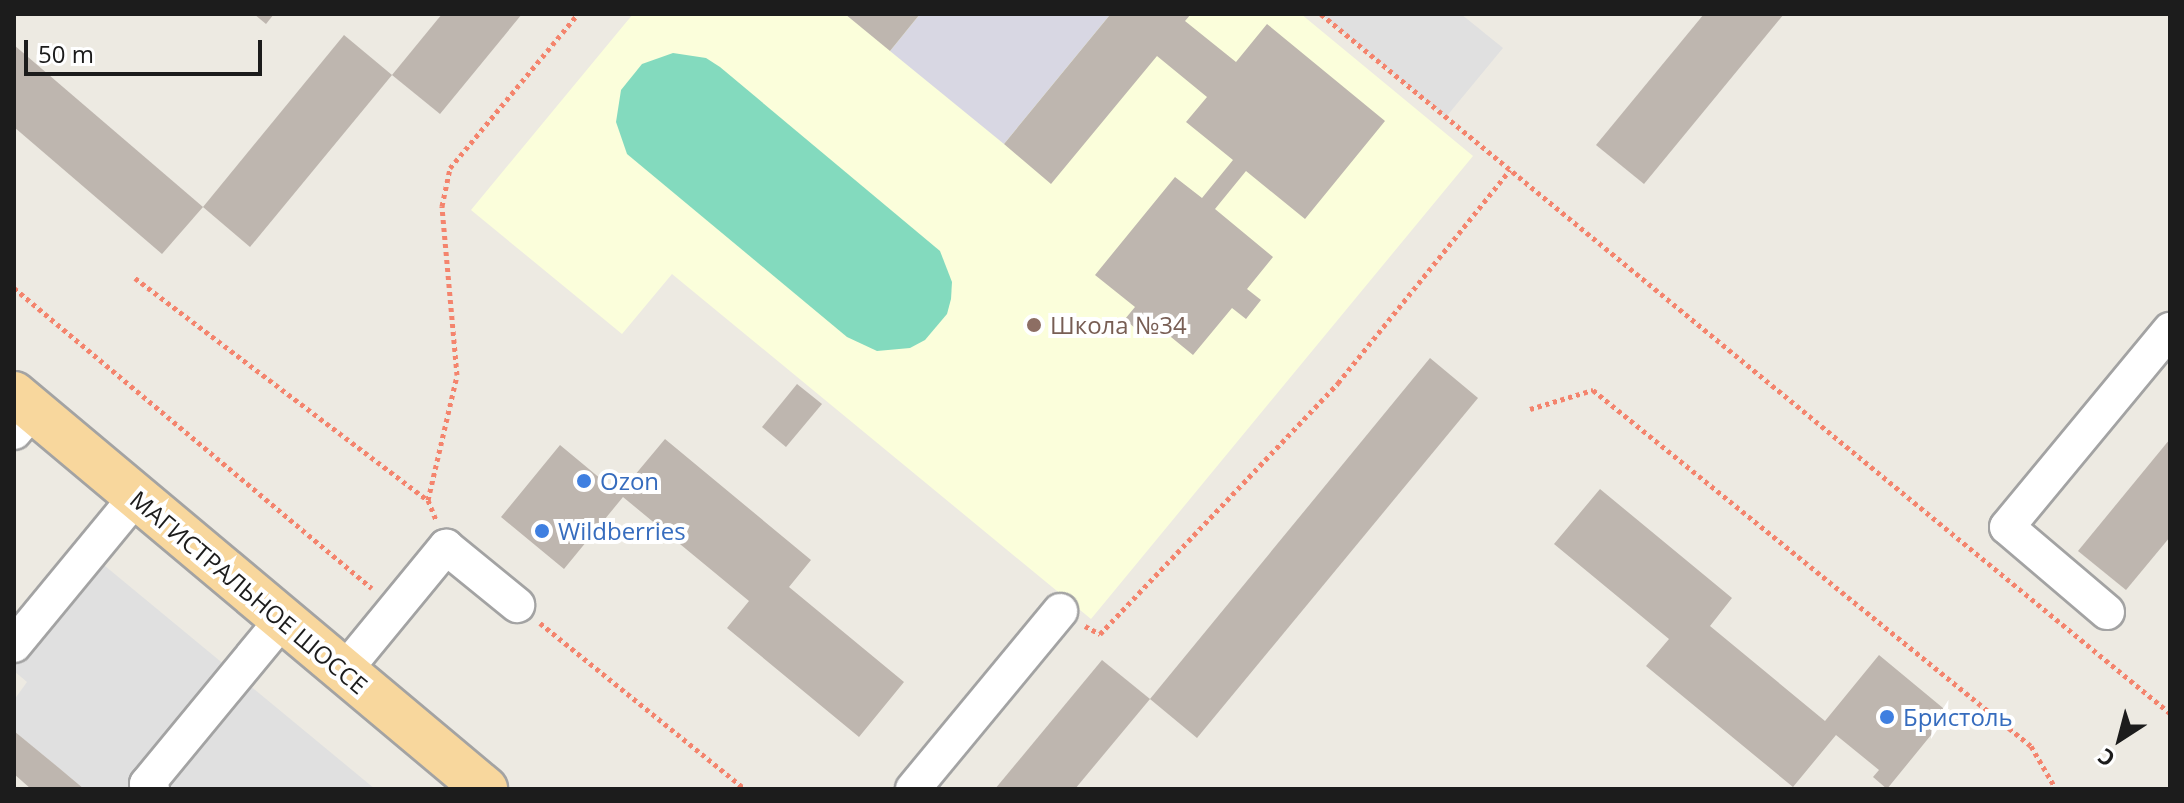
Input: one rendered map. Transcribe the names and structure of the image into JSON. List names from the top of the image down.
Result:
{
  "streets": {
    "main road": ["МАГИСТРАЛЬНОЕ ШОССЕ"]
  },
  "places": [
    "Школа №34",
    "Ozon",
    "Wildberries",
    "Бристоль"
  ],
  "scale_bar": "50 m",
  "north": "bottom left"
}
